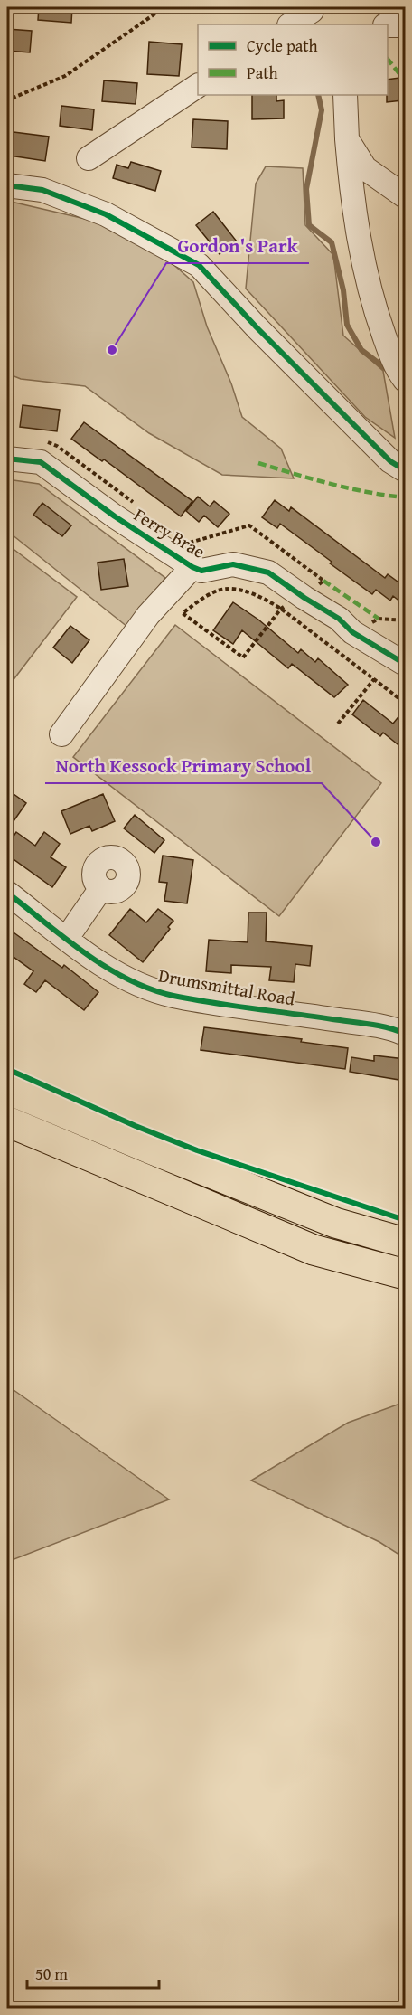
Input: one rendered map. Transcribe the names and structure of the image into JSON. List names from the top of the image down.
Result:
{
  "streets": {
    "street": ["Ferry Brae", "Drumsmittal Road"]
  },
  "places": ["Gordon's Park", "North Kessock Primary School"],
  "legend": ["Cycle path", "Path"],
  "scale_bar": "50 m"
}
